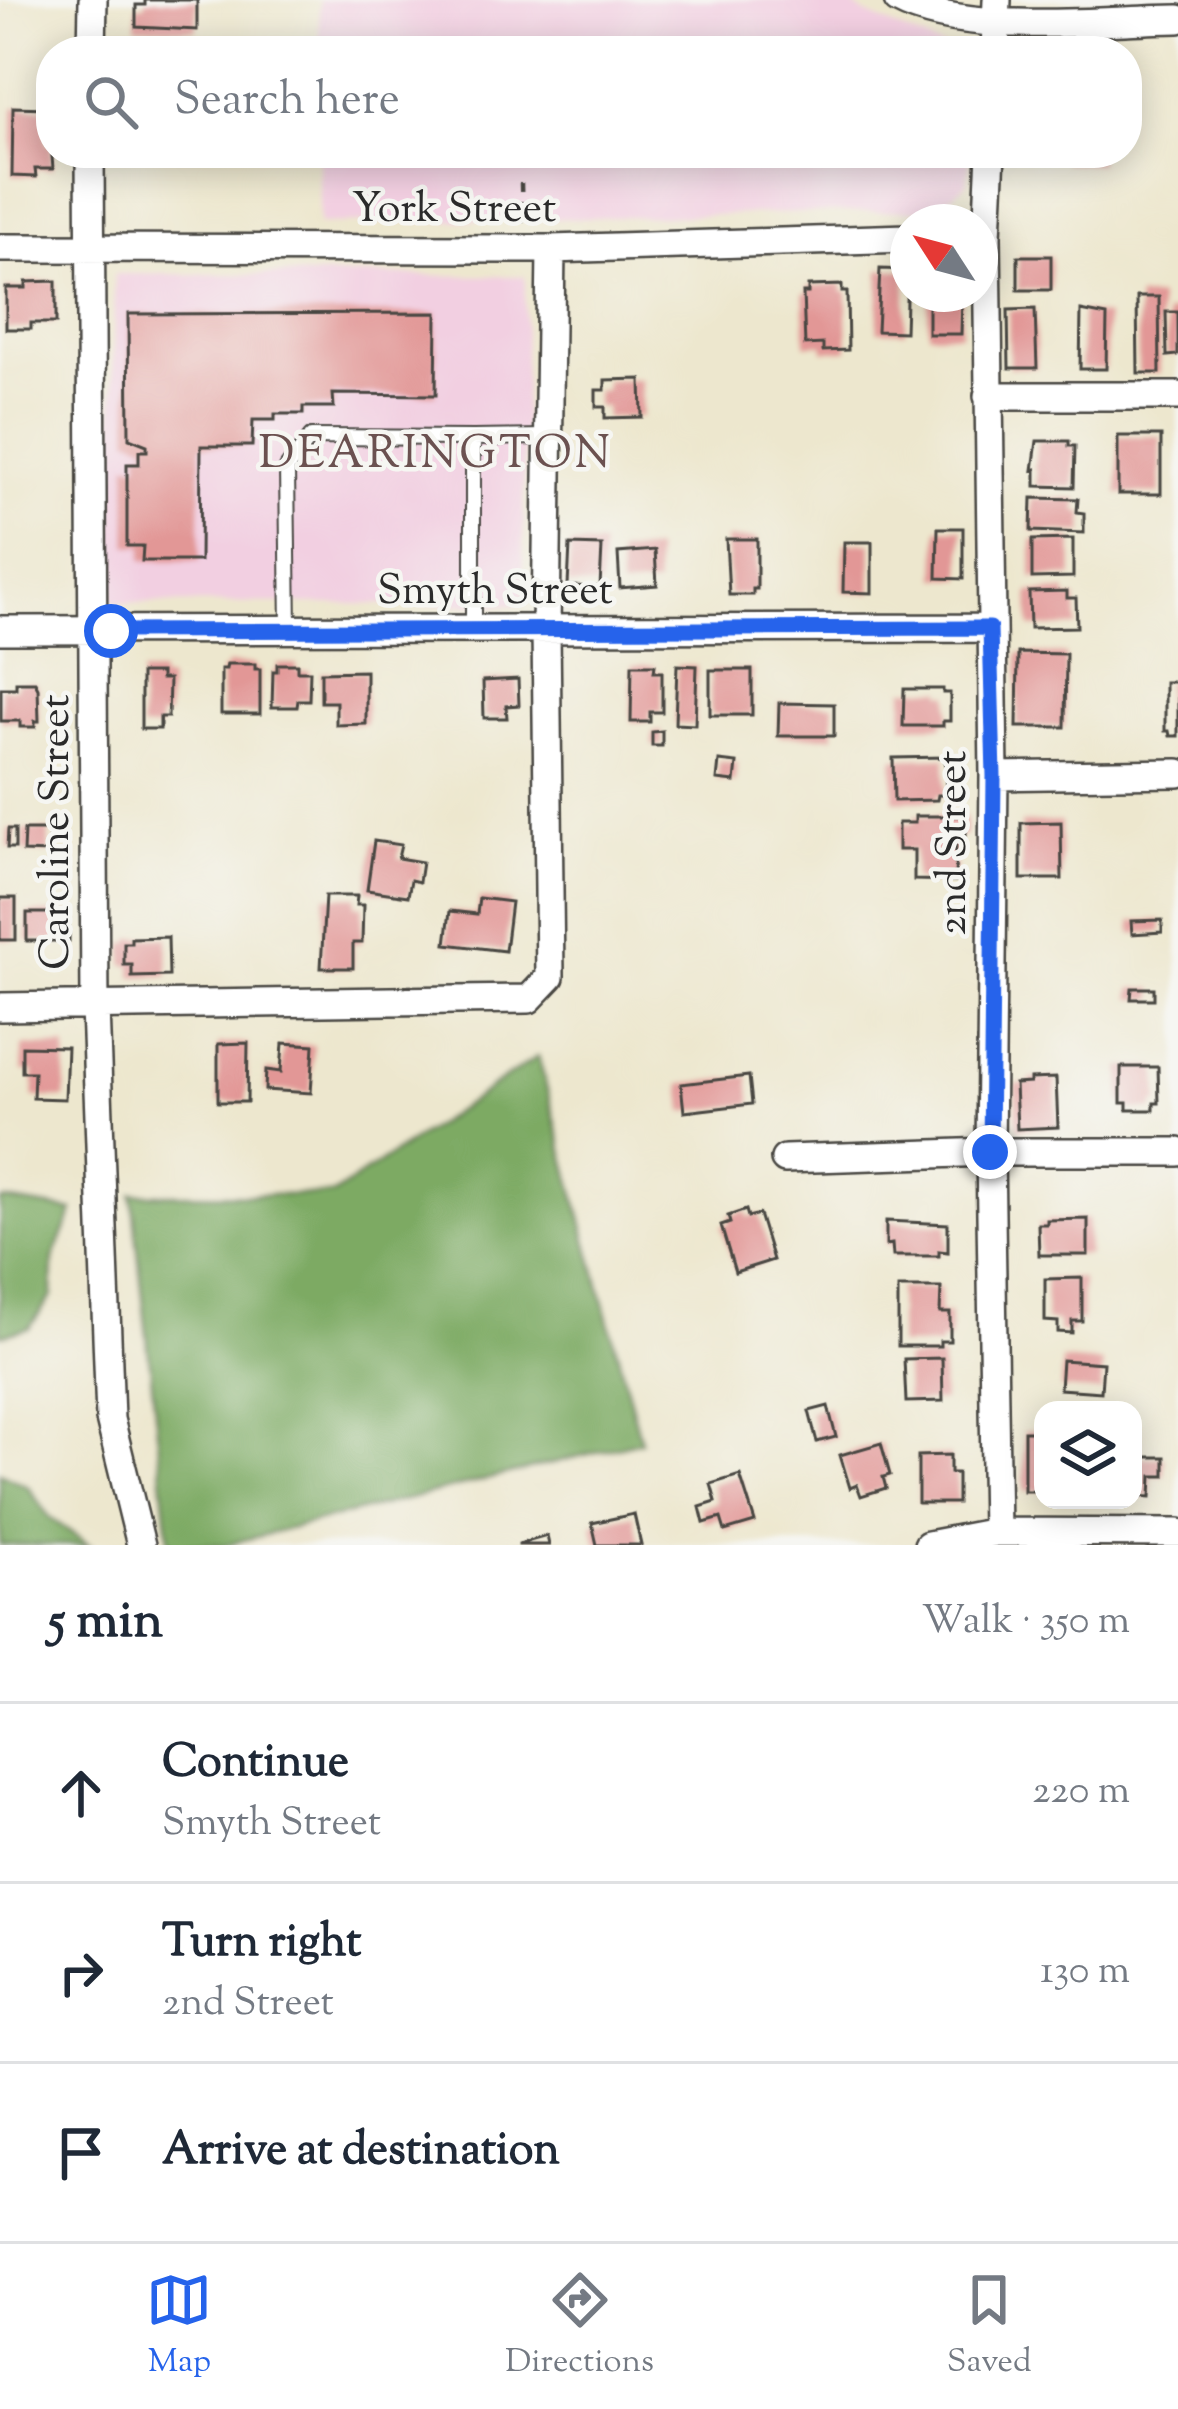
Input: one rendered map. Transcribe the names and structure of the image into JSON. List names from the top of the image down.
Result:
{
  "streets": {
    "street": [
      "York Street",
      "Smyth Street",
      "Caroline Street",
      "2nd Street"
    ]
  },
  "crossings": [
    ["York Street", "Caroline Street"],
    ["Smyth Street", "Caroline Street"],
    ["Smyth Street", "2nd Street"]
  ],
  "districts": ["DEARINGTON"],
  "north": "top left",
  "page": {
    "search": "Search here",
    "heading": ["5 min", "Walk · 350 m"],
    "list": [
      ["Continue", "Smyth Street", "220 m"],
      ["Turn right", "2nd Street", "130 m"],
      "Arrive at destination"
    ],
    "nav": ["Map", "Directions", "Saved"]
  }
}
